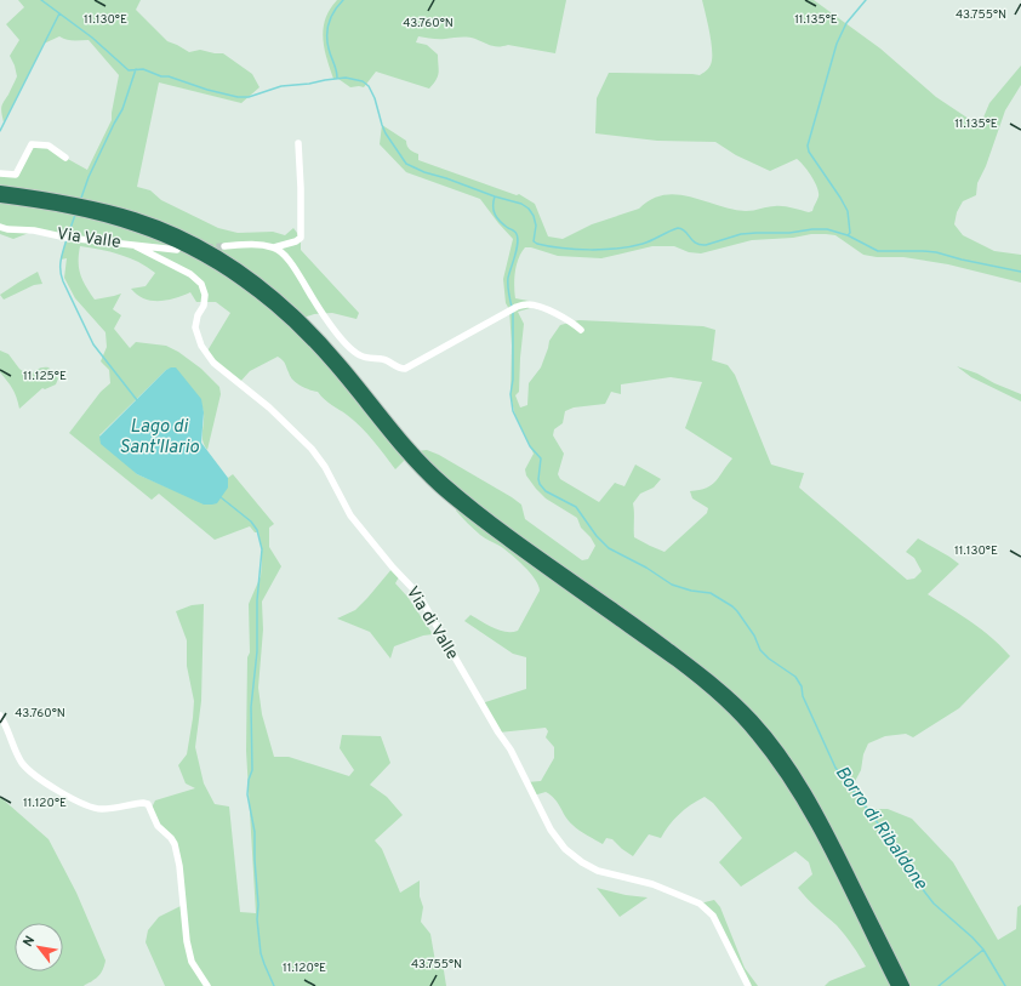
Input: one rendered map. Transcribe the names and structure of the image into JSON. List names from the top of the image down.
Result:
{
  "streets": {
    "street": ["Via Valle", "Via di Valle"]
  },
  "crossings": [
    ["Via Valle", "Via di Valle"]
  ],
  "water": ["Lago di Sant'Ilario", "Borro di Ribaldone"],
  "north": "top left",
  "coordinates": [
    "43.755°N",
    "11.130°E",
    "11.135°E",
    "43.760°N",
    "11.125°E",
    "11.120°E"
  ]
}
